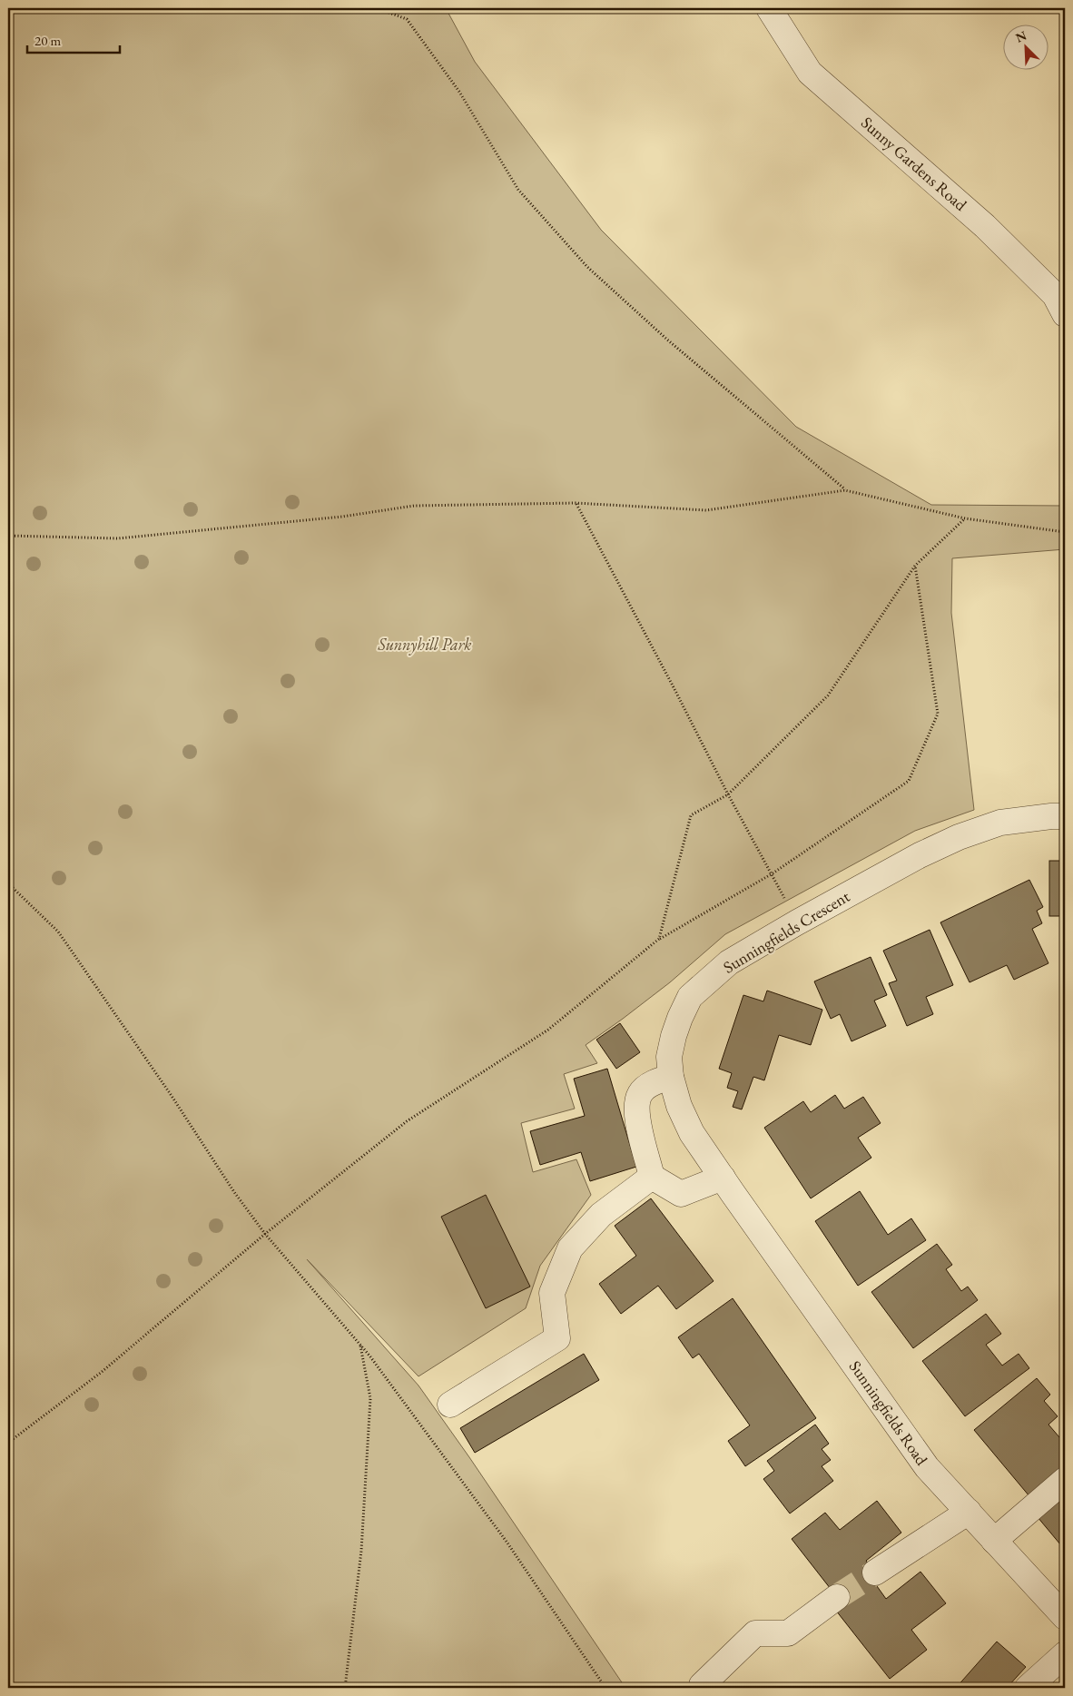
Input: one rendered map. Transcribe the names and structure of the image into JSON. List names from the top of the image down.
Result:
{
  "streets": {
    "street": ["Sunny Gardens Road", "Sunningfields Crescent", "Sunningfields Road"]
  },
  "crossings": [
    ["Sunningfields Crescent", "Sunningfields Road"]
  ],
  "parks": ["Sunnyhill Park"],
  "scale_bar": "20 m",
  "north": "top left"
}
